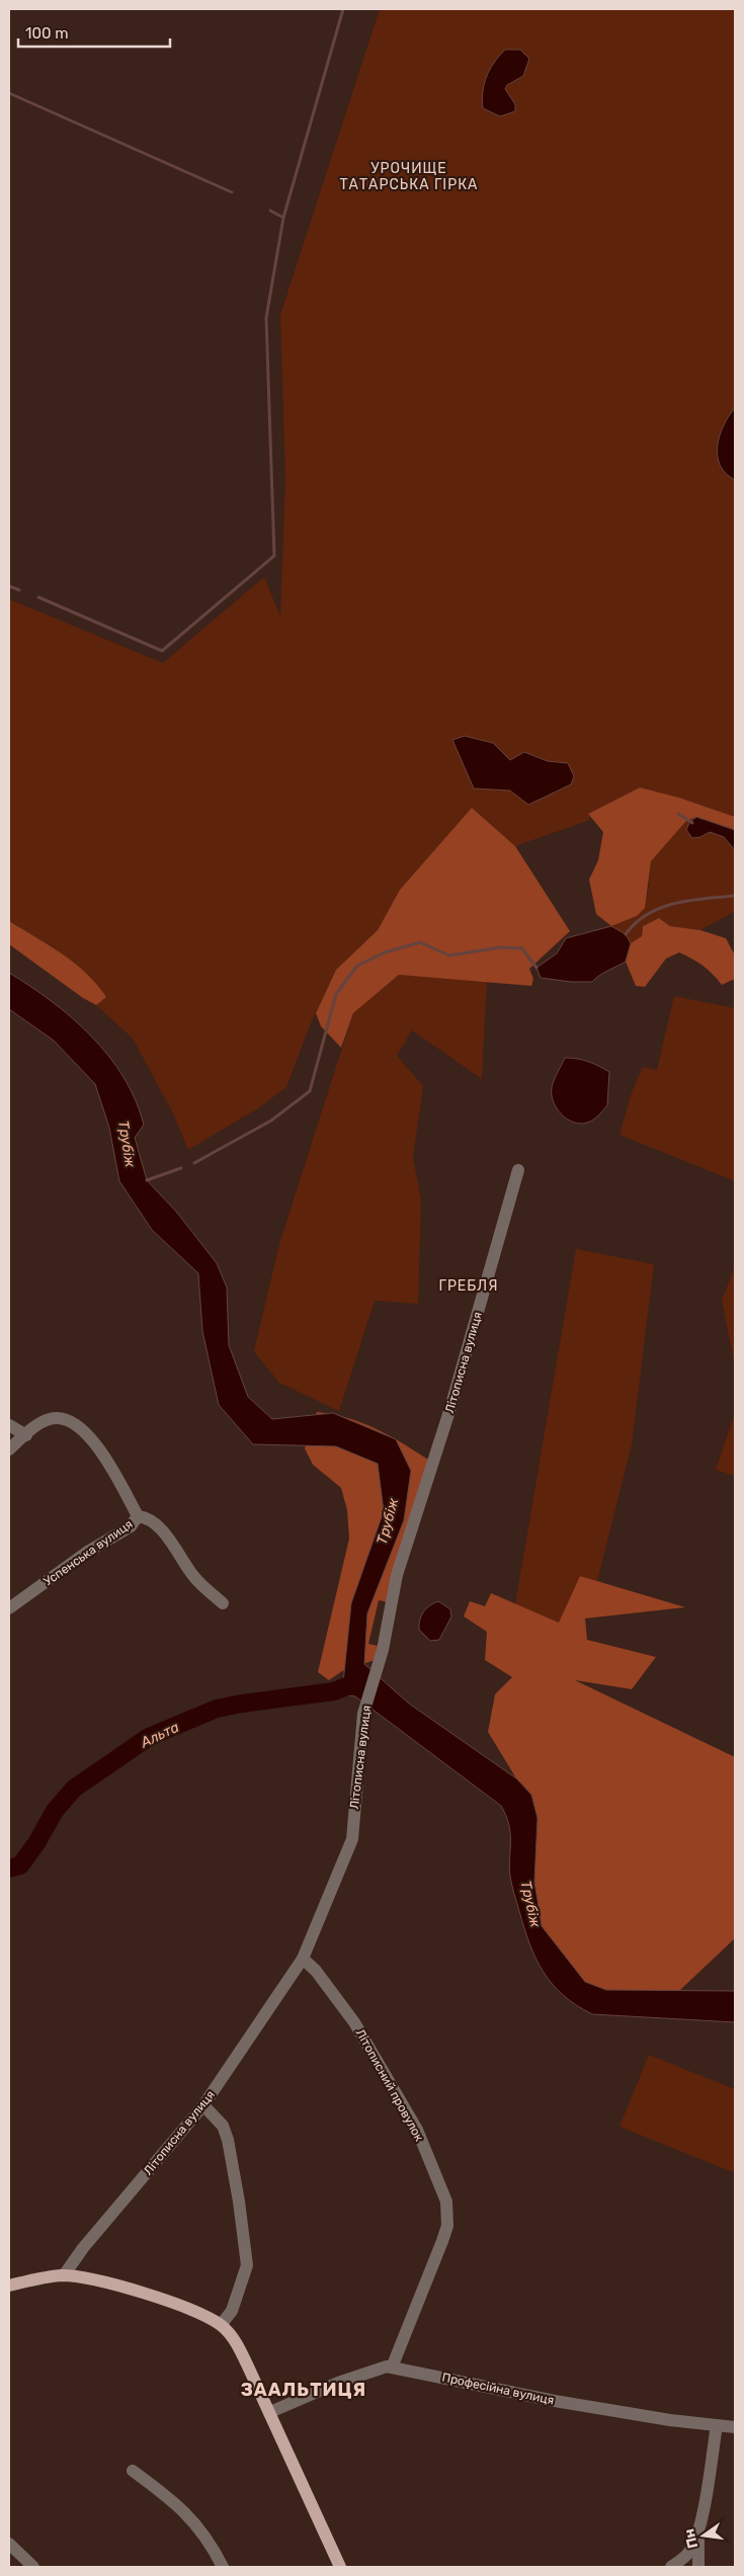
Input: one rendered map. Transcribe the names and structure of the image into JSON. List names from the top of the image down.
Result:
{
  "streets": {
    "street": [
      "Літописна вулиця",
      "Успенська вулиця",
      "Літописний провулок",
      "Професійна вулиця"
    ]
  },
  "crossings": [
    ["Літописна вулиця", "Літописний провулок"],
    ["Літописний провулок", "Професійна вулиця"]
  ],
  "districts": ["УРОЧИЩЕ ТАТАРСЬКА ГІРКА", "ГРЕБЛЯ", "ЗААЛЬТИЦЯ"],
  "water": ["Трубіж", "Альта"],
  "scale_bar": "100 m",
  "north": "left"
}
